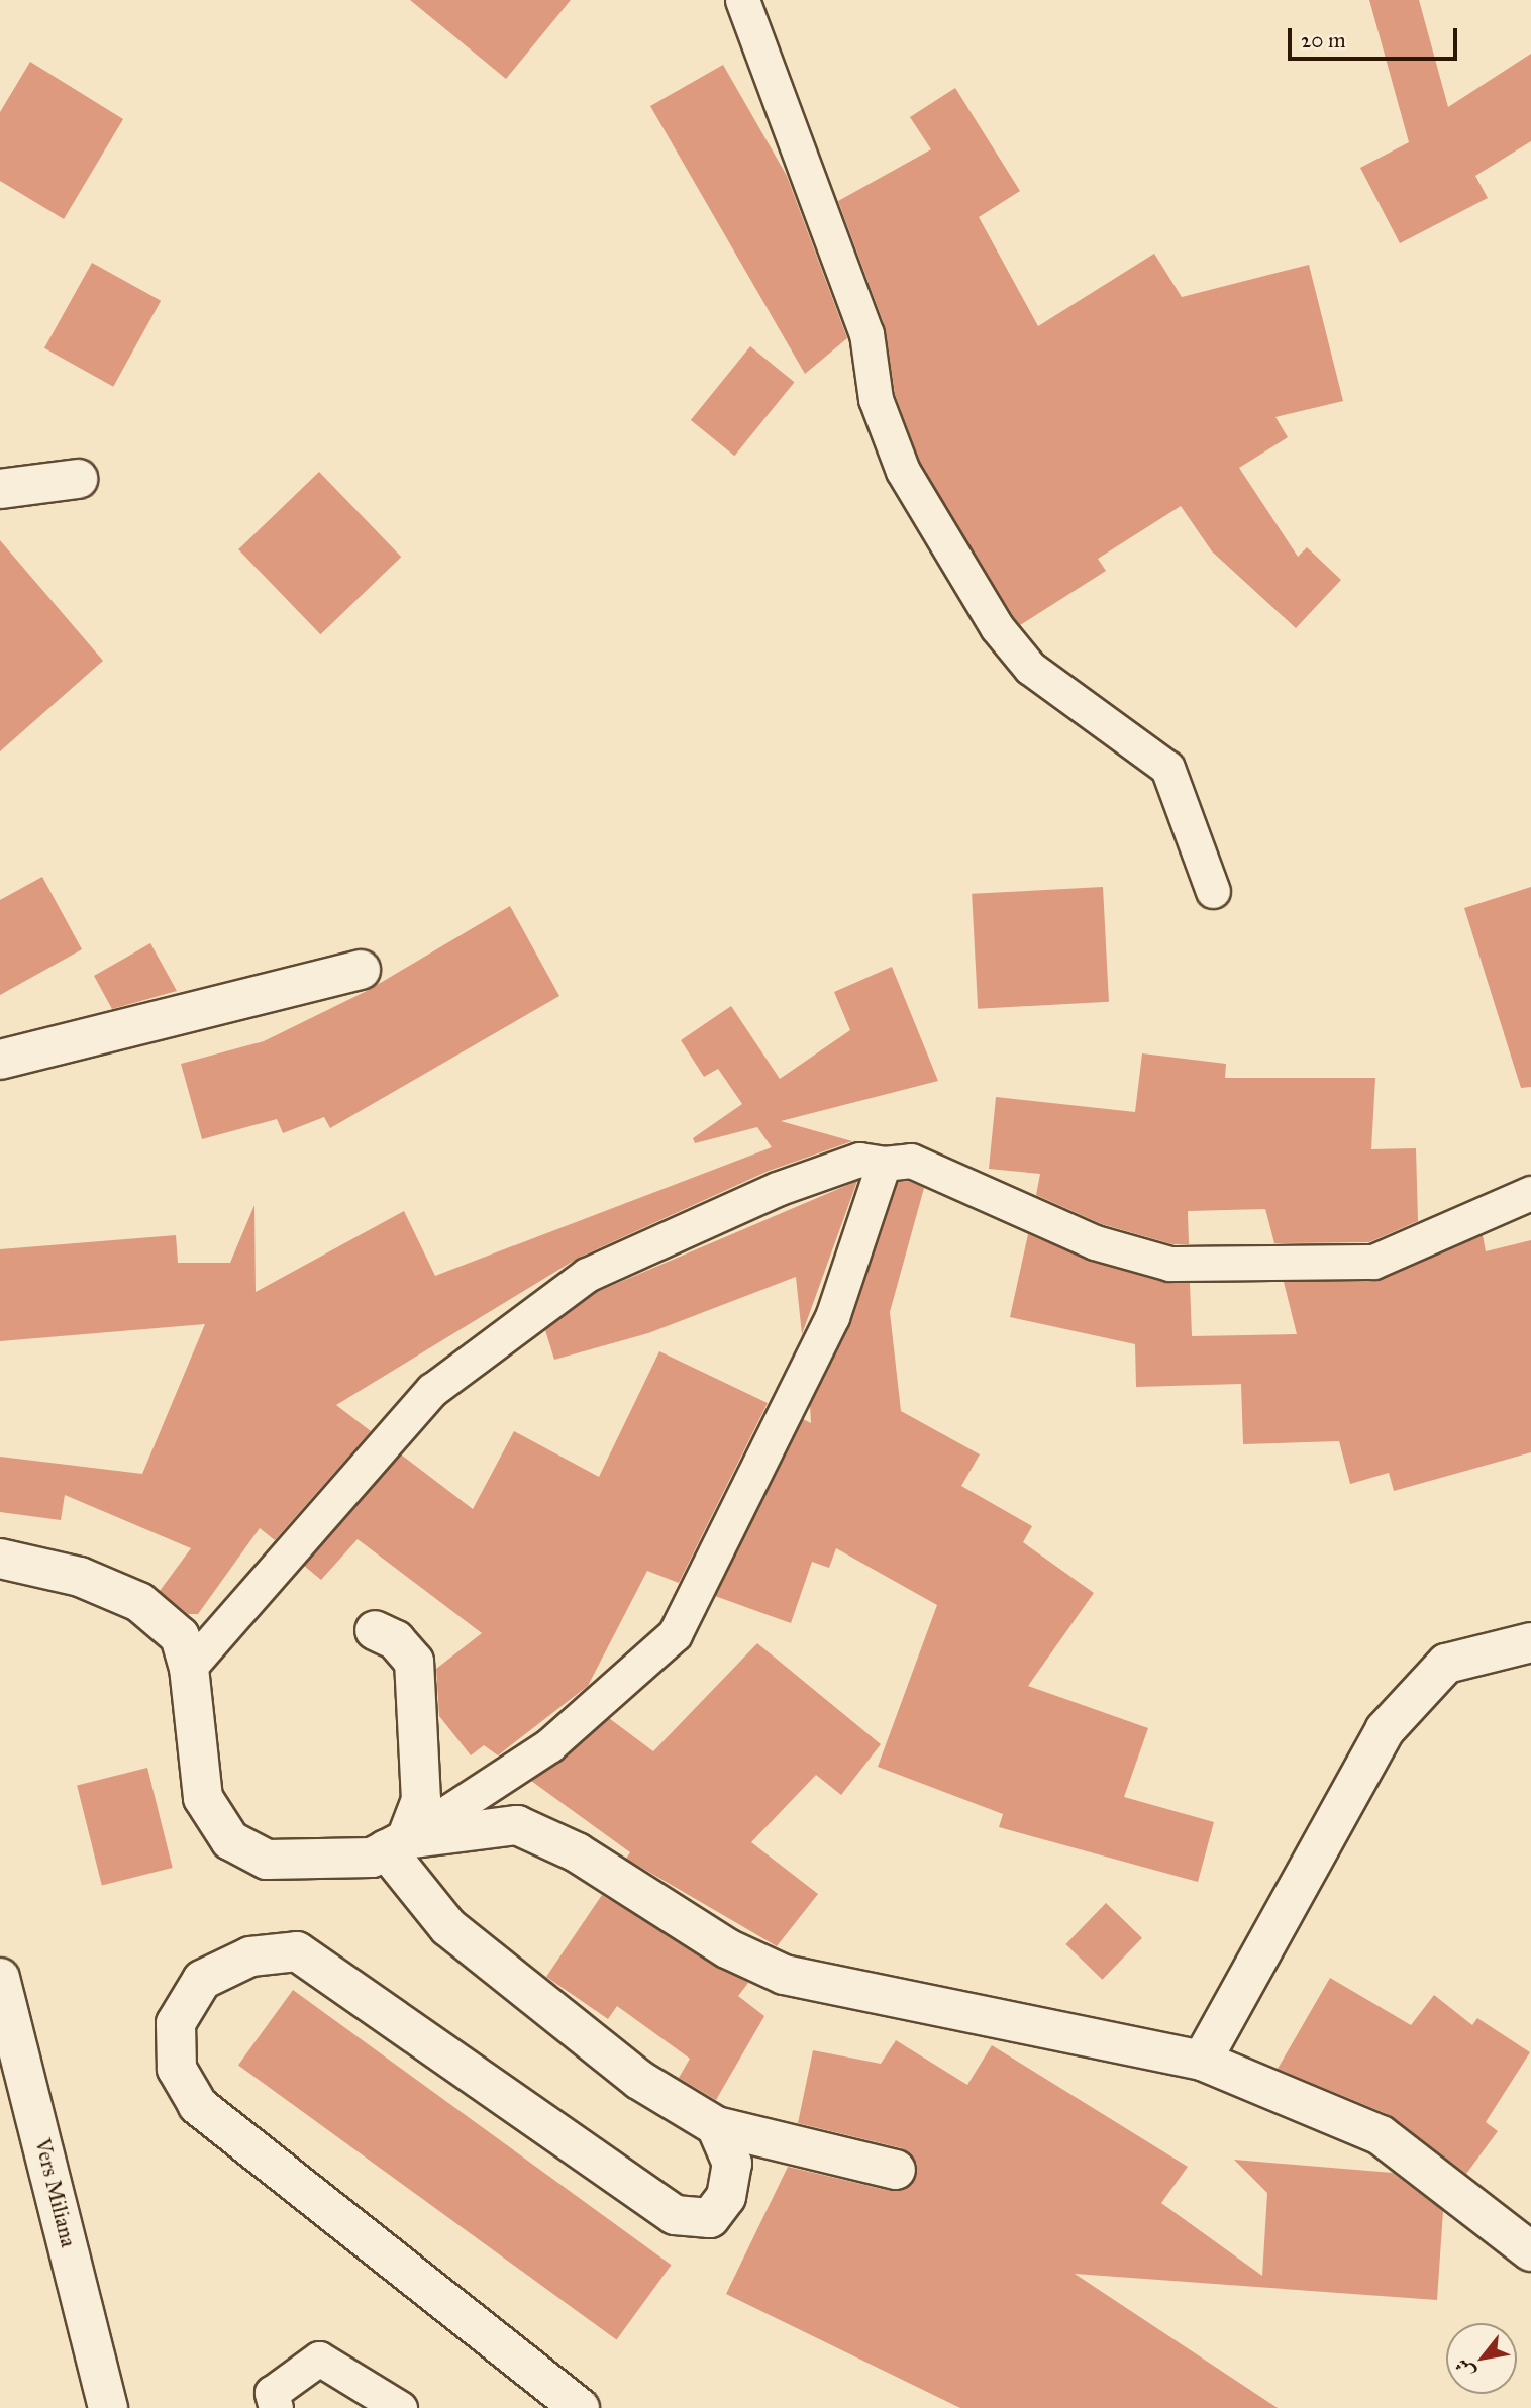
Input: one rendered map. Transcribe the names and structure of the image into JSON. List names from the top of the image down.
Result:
{
  "streets": {
    "street": ["Vers Miliana"]
  },
  "scale_bar": "20 m",
  "north": "bottom left"
}
